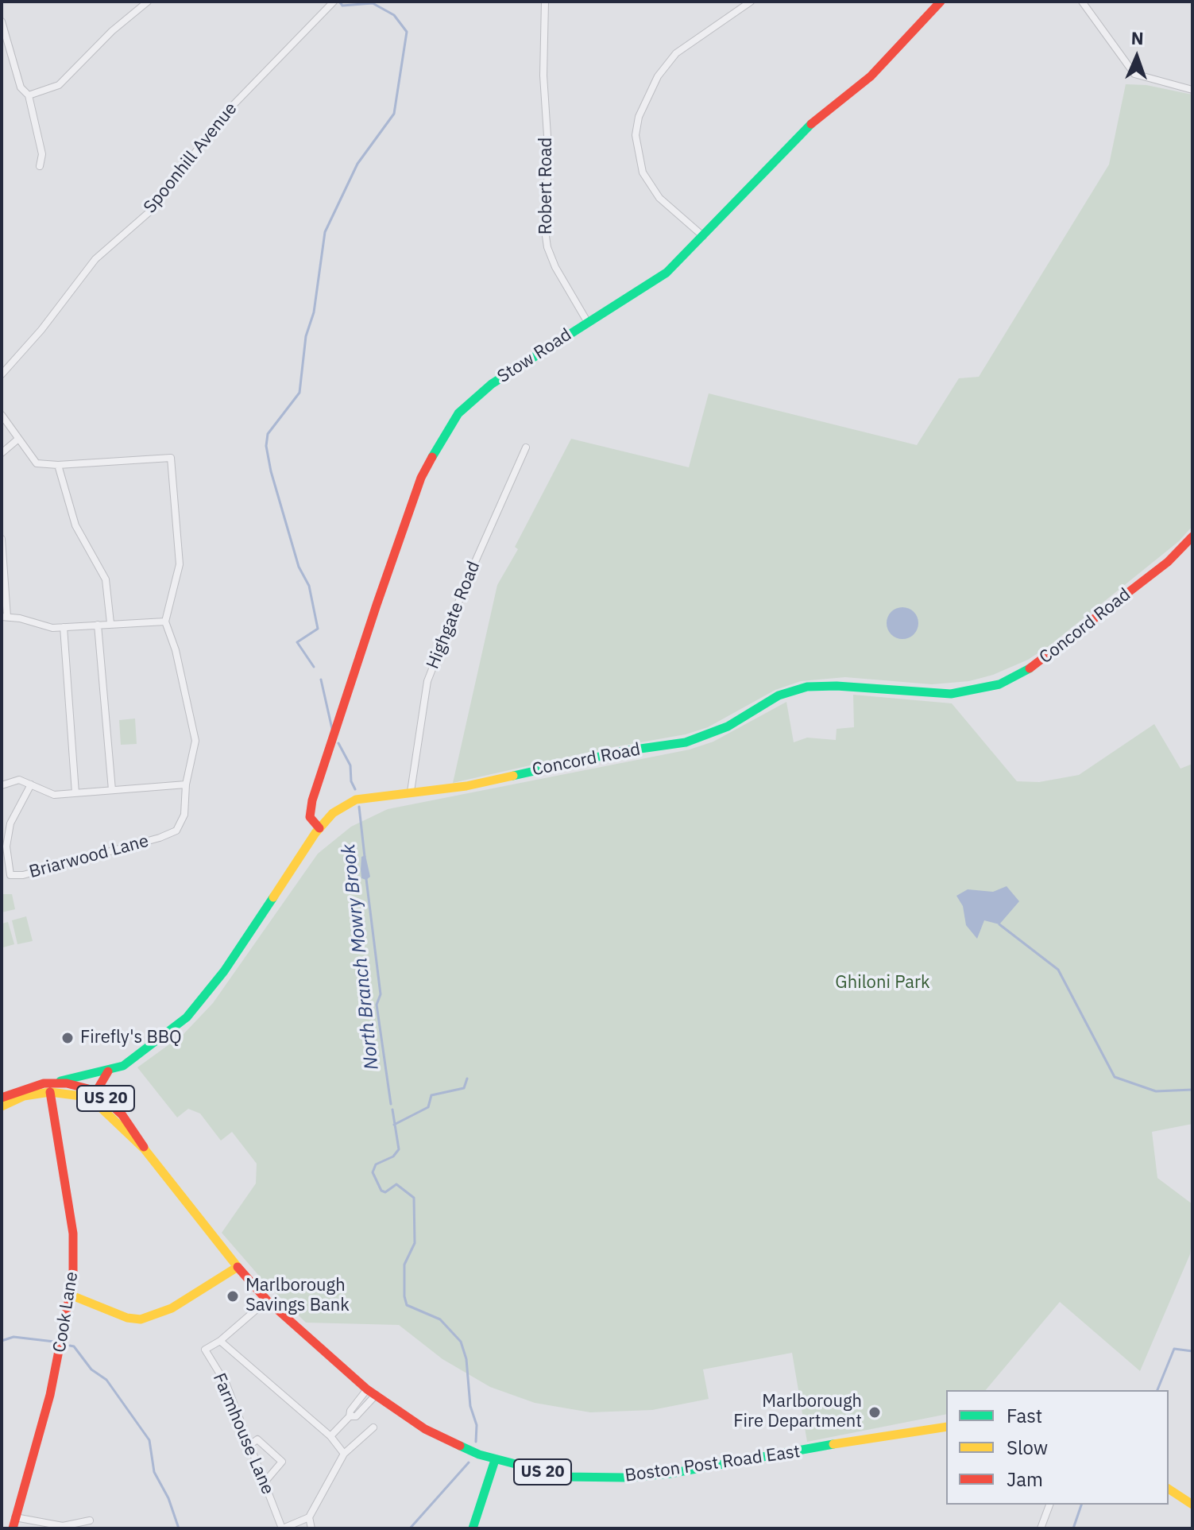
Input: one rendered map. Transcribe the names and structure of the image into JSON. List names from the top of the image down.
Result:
{
  "streets": {
    "main road": [
      "Stow Road",
      "Concord Road",
      "US 20",
      "Cook Lane",
      "Boston Post Road East"
    ],
    "street": [
      "Spoonhill Avenue",
      "Robert Road",
      "Highgate Road",
      "Briarwood Lane",
      "Farmhouse Lane"
    ]
  },
  "crossings": [
    ["Robert Road", "Stow Road"],
    ["Stow Road", "Concord Road"],
    ["Highgate Road", "Concord Road"],
    ["Concord Road", "US 20"],
    ["Concord Road", "Boston Post Road East"],
    ["US 20", "Cook Lane"],
    ["US 20", "Boston Post Road East"]
  ],
  "water": ["North Branch Mowry Brook"],
  "parks": ["Ghiloni Park"],
  "places": ["Firefly's BBQ", "Marlborough Savings Bank", "Marlborough Fire Department"],
  "legend": ["Fast", "Slow", "Jam"],
  "north": "top"
}
